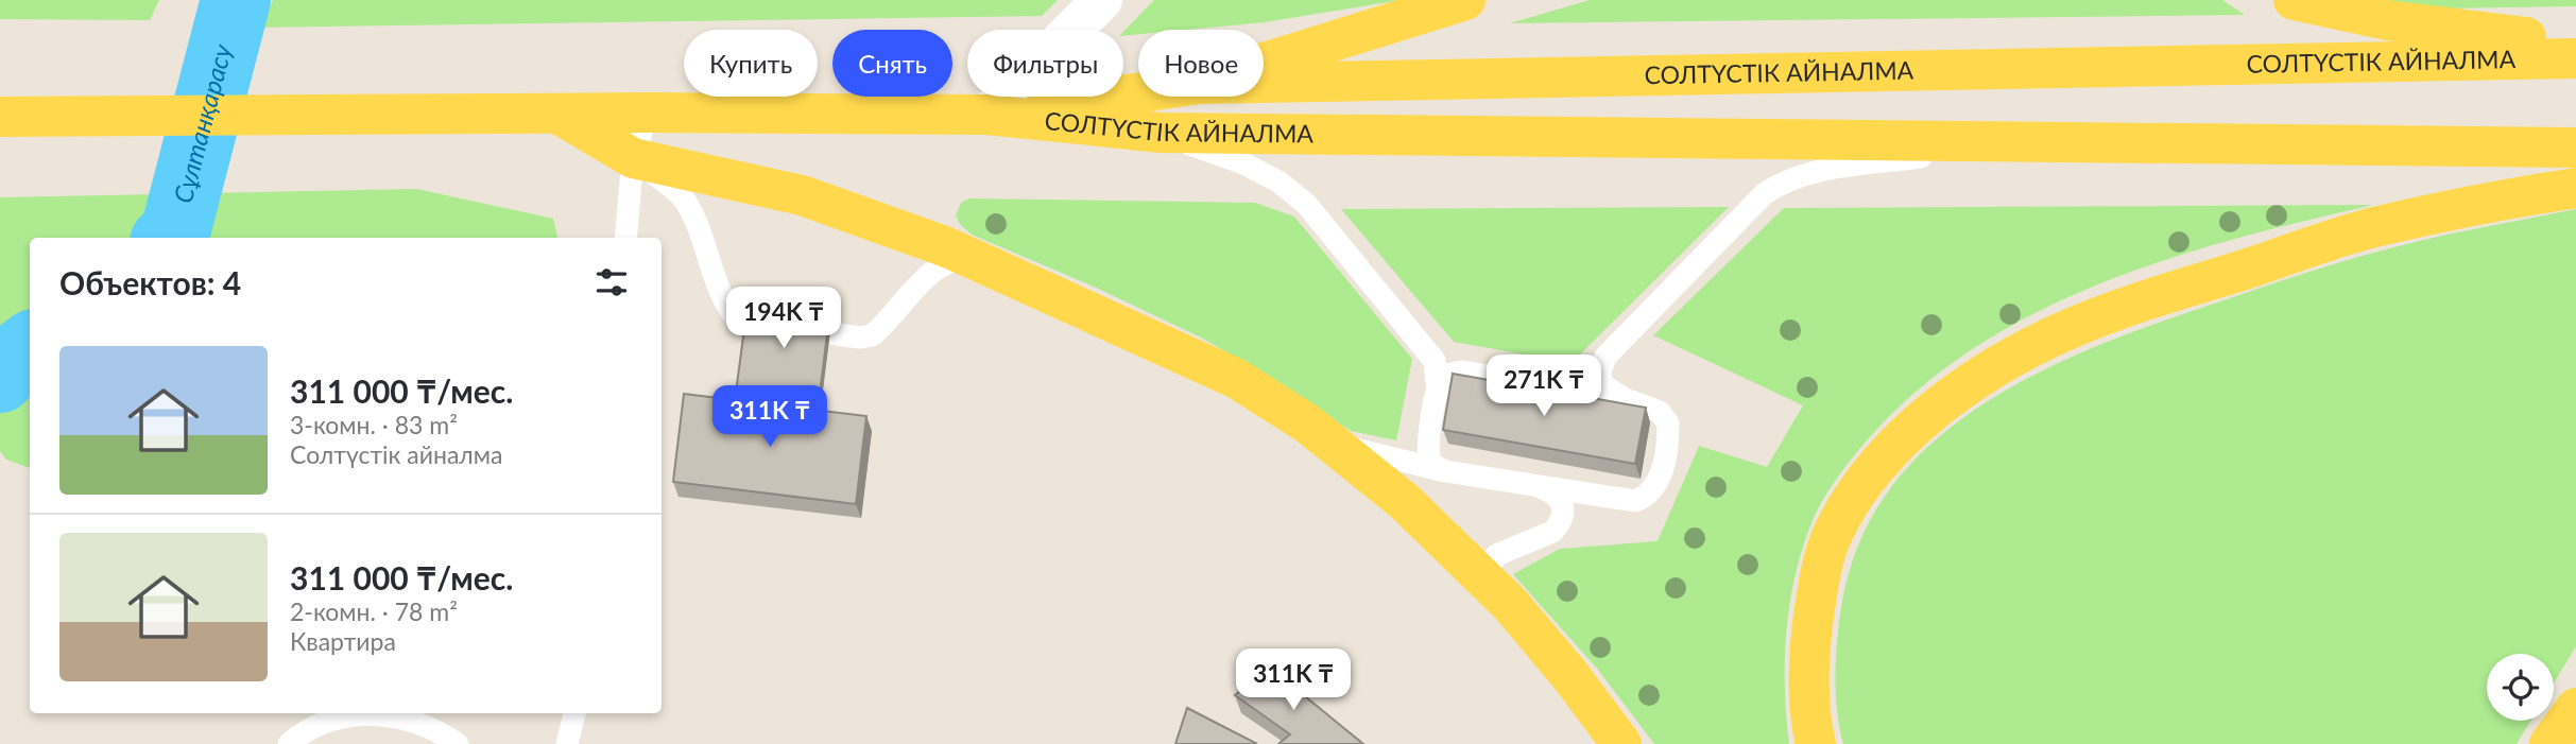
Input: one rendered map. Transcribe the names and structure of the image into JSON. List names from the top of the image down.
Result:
{
  "streets": {
    "main road": ["СОЛТҮСТІК АЙНАЛМА"]
  },
  "water": ["Сұлтанқарасу"],
  "page": {
    "chip": [
      "Купить",
      "Снять",
      "Фильтры",
      "Новое"
    ],
    "heading": "Объектов: 4",
    "price": [
      "194K ₸",
      "271K ₸",
      "311K ₸",
      "311K ₸"
    ],
    "list": [
      {
        "name": "311 000 ₸/мес.",
        "note": "3-комн. · 83 m² · Солтүстік айналма"
      },
      {
        "name": "311 000 ₸/мес.",
        "note": "2-комн. · 78 m² · Квартира"
      }
    ]
  }
}
